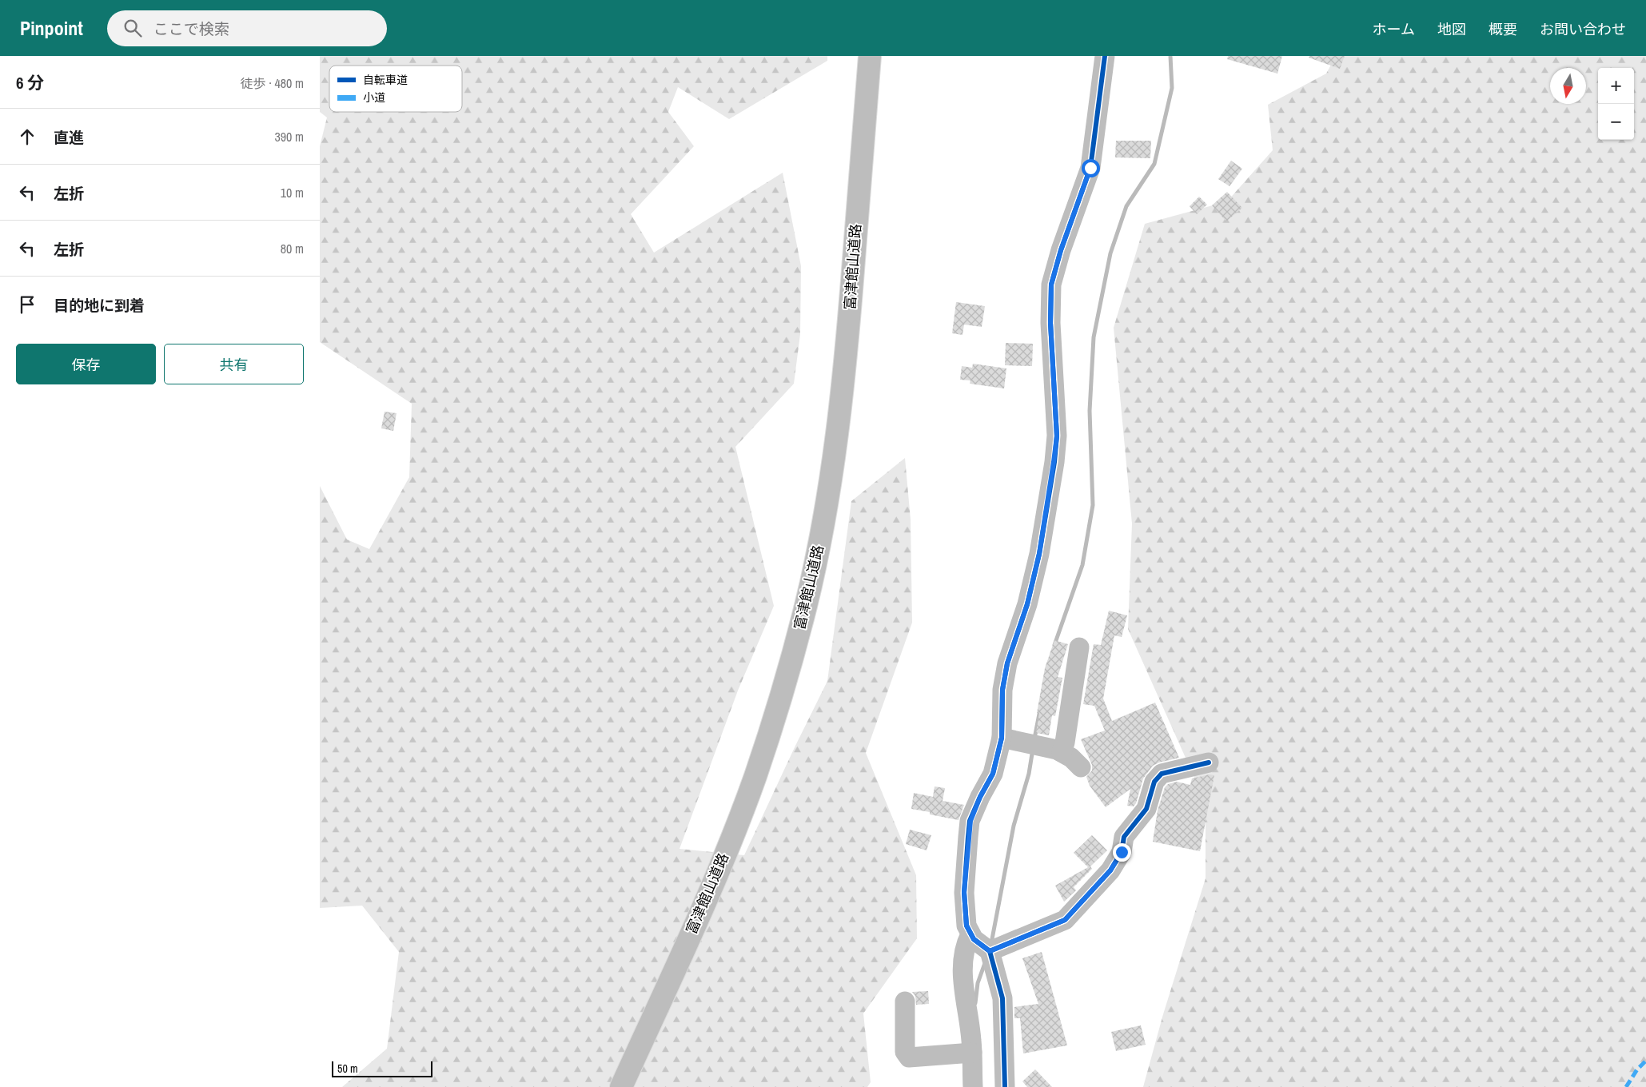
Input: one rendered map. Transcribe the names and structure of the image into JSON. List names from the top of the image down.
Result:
{
  "streets": {
    "highway": ["富津館山道路"]
  },
  "legend": ["自転車道", "小道"],
  "scale_bar": "50 m",
  "north": "bottom",
  "page": {
    "header": "Pinpoint",
    "search": "ここで検索",
    "nav": [
      "ホーム",
      "地図",
      "概要",
      "お問い合わせ"
    ],
    "heading": ["6 分", "徒歩 · 480 m"],
    "map_buttons": ["+", "−"],
    "list": [
      ["直進", "390 m"],
      ["左折", "10 m"],
      ["左折", "80 m"],
      "目的地に到着"
    ],
    "buttons": ["保存", "共有"],
    "scale": "50 m"
  }
}
